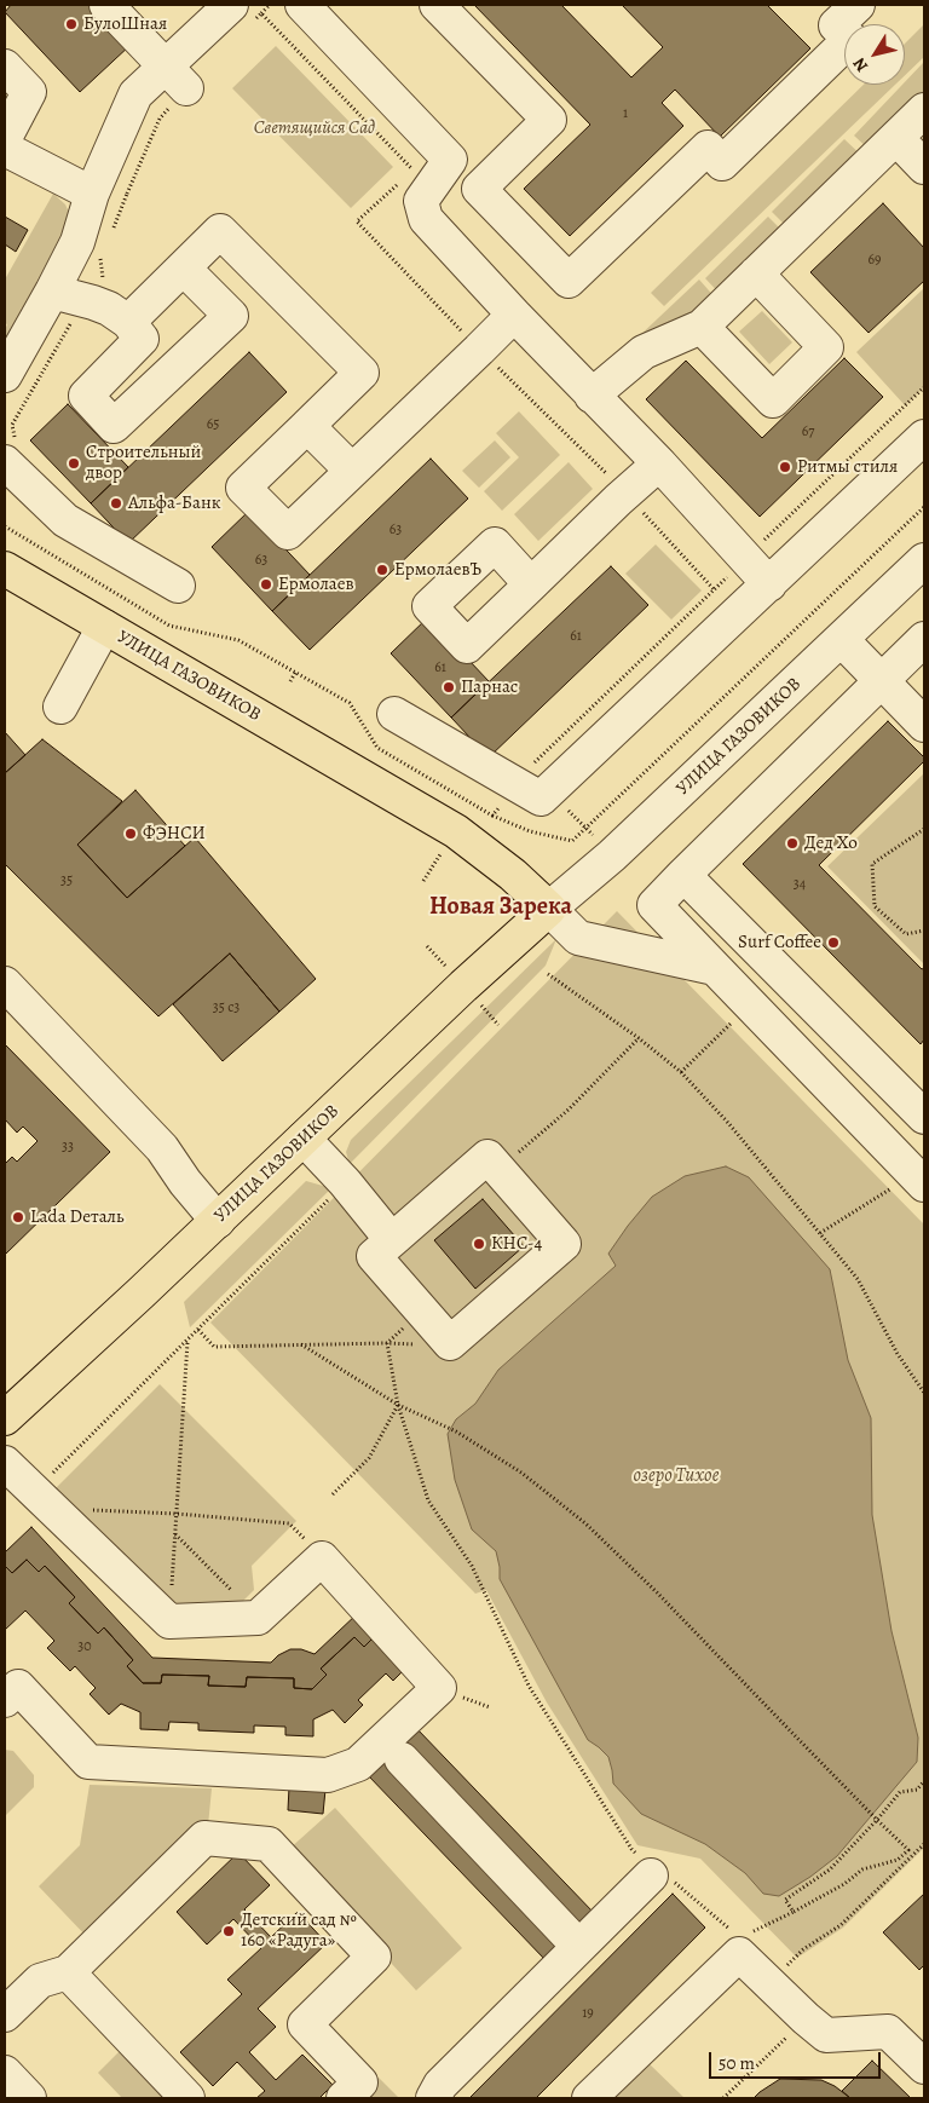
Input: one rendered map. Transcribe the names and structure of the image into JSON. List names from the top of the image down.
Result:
{
  "streets": {
    "main road": ["УЛИЦА ГАЗОВИКОВ"]
  },
  "districts": ["Новая Зарека"],
  "water": ["озеро Тихое"],
  "parks": ["Светящийся Сад"],
  "places": [
    "БулоШная",
    "Строительный двор",
    "Ритмы стиля",
    "Альфа-Банк",
    "ЕрмолаевЪ",
    "Ермолаев",
    "Парнас",
    "ФЭНСИ",
    "Дед Хо",
    "Surf Coffee",
    "Lada Dеталь",
    "КНС-4",
    "Детский сад № 160 «Радуга»"
  ],
  "house_numbers": [
    "1",
    "69",
    "65",
    "67",
    "63",
    "63",
    "61",
    "61",
    "35",
    "34",
    "35 с3",
    "33",
    "30",
    "19"
  ],
  "scale_bar": "50 m",
  "north": "bottom left"
}
